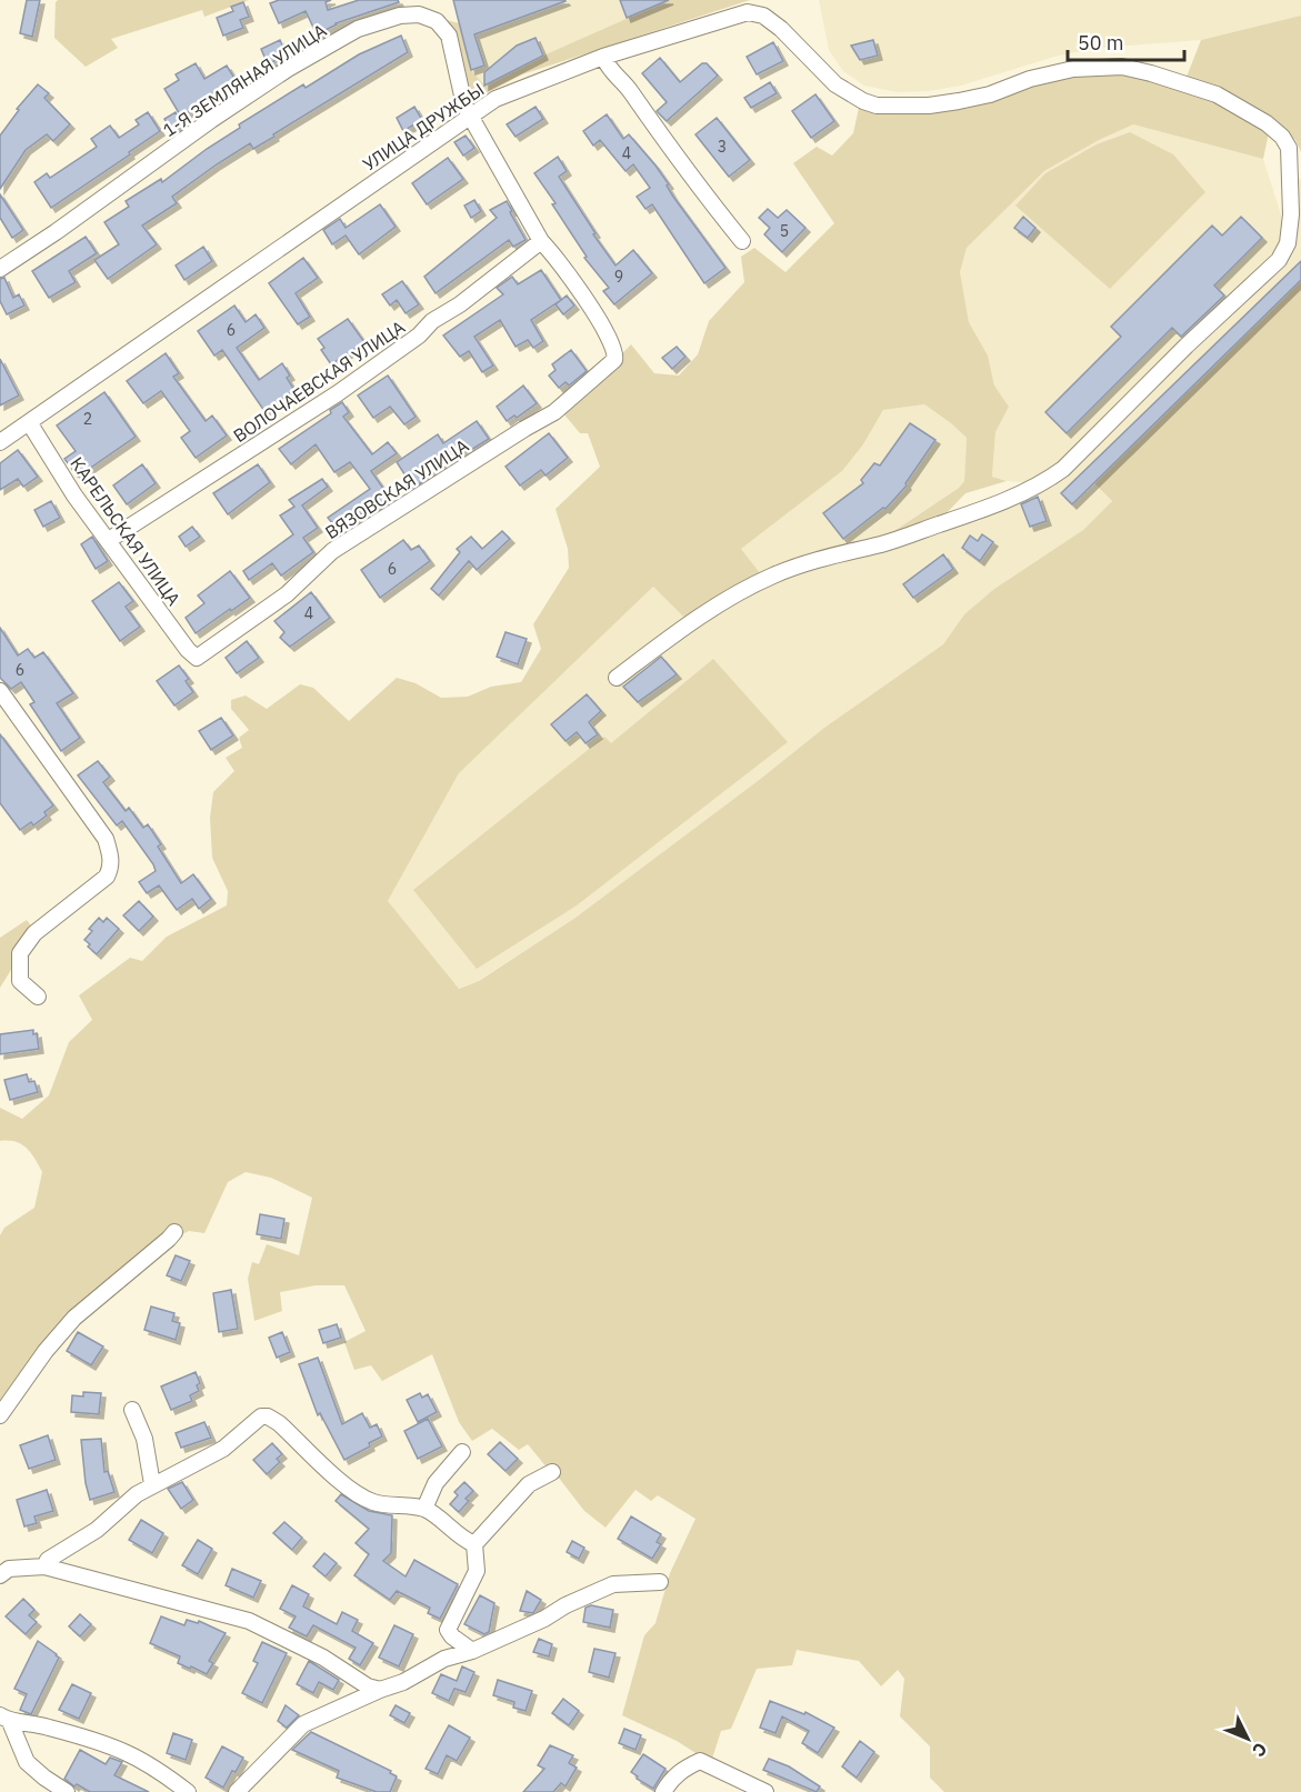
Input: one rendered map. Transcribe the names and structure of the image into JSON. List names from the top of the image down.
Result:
{
  "streets": {
    "street": [
      "1-Я ЗЕМЛЯНАЯ УЛИЦА",
      "УЛИЦА ДРУЖБЫ",
      "ВОЛОЧАЕВСКАЯ УЛИЦА",
      "ВЯЗОВСКАЯ УЛИЦА",
      "КАРЕЛЬСКАЯ УЛИЦА"
    ]
  },
  "crossings": [
    ["1-Я ЗЕМЛЯНАЯ УЛИЦА", "УЛИЦА ДРУЖБЫ"],
    ["1-Я ЗЕМЛЯНАЯ УЛИЦА", "ВОЛОЧАЕВСКАЯ УЛИЦА"],
    ["1-Я ЗЕМЛЯНАЯ УЛИЦА", "ВЯЗОВСКАЯ УЛИЦА"],
    ["УЛИЦА ДРУЖБЫ", "КАРЕЛЬСКАЯ УЛИЦА"],
    ["ВОЛОЧАЕВСКАЯ УЛИЦА", "КАРЕЛЬСКАЯ УЛИЦА"],
    ["ВЯЗОВСКАЯ УЛИЦА", "КАРЕЛЬСКАЯ УЛИЦА"]
  ],
  "house_numbers": [
    "3",
    "4",
    "5",
    "9",
    "6",
    "2",
    "6",
    "4",
    "6"
  ],
  "scale_bar": "50 m",
  "north": "bottom right"
}
